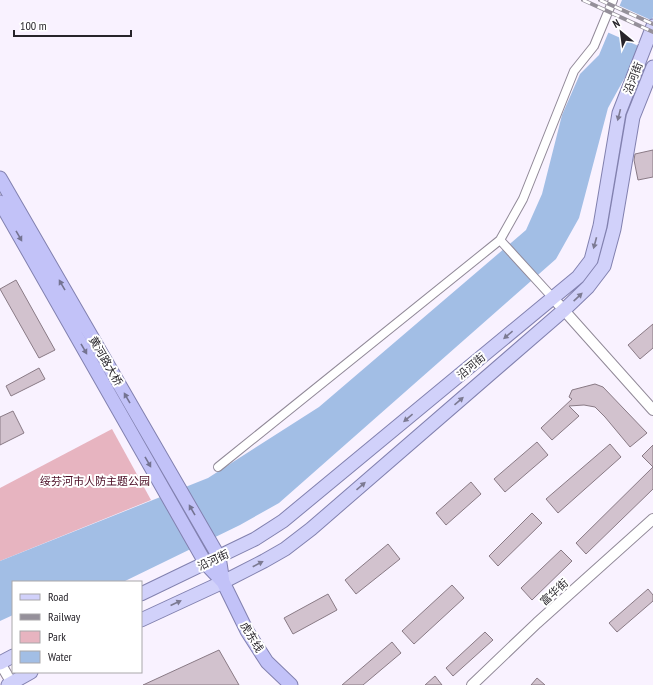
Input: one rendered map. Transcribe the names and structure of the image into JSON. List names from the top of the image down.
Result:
{
  "streets": {
    "highway": ["黄河路大桥", "虎东线"],
    "main road": ["沿河街"],
    "street": ["富华街"]
  },
  "crossings": [
    ["沿河街", "黄河路大桥"],
    ["沿河街", "虎东线"],
    ["黄河路大桥", "虎东线"]
  ],
  "parks": ["绥芬河市人防主题公园"],
  "legend": [
    "Road",
    "Railway",
    "Park",
    "Water"
  ],
  "scale_bar": "100 m",
  "north": "top left"
}
